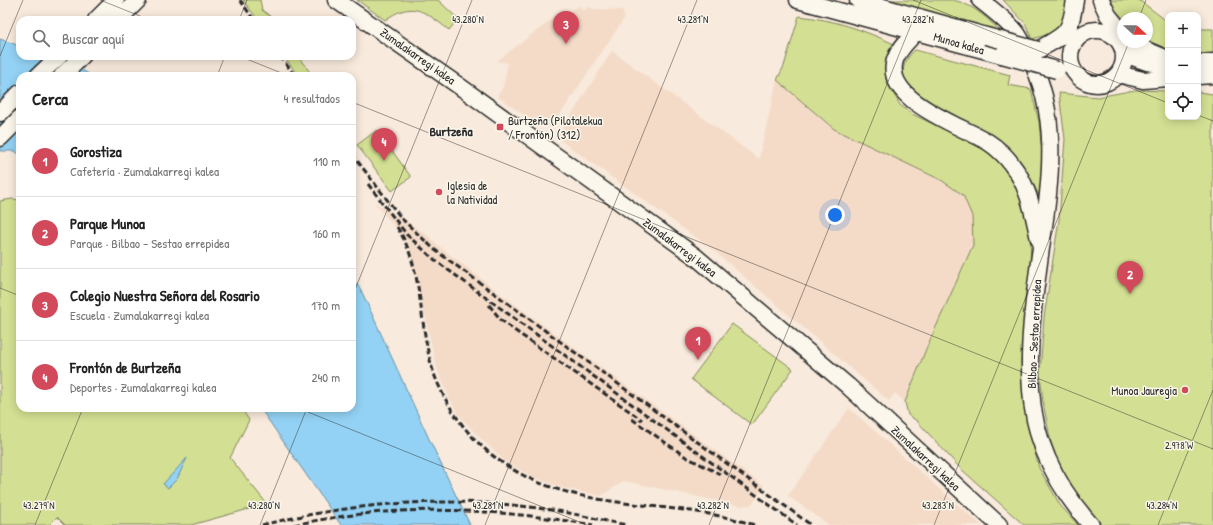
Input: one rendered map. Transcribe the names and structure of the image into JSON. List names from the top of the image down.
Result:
{
  "streets": {
    "main road": ["Munoa kalea", "Zumalakarregi kalea", "Bilbao - Sestao errepidea"]
  },
  "districts": ["Burtzeña"],
  "places": {
    "transit": ["Burtzeña (Pilotalekua / Frontón) (312)"],
    "other": ["Iglesia de la Natividad", "Munoa Jauregia"]
  },
  "north": "right",
  "page": {
    "pins": [
      "3",
      "4",
      "2",
      "1"
    ],
    "map_buttons": ["+", "−"],
    "search": "Buscar aquí",
    "heading": ["Cerca", "4 resultados"],
    "list": [
      {
        "mark": "1",
        "name": "Gorostiza",
        "note": "Cafetería · Zumalakarregi kalea",
        "value": "110 m"
      },
      {
        "mark": "2",
        "name": "Parque Munoa",
        "note": "Parque · Bilbao - Sestao errepidea",
        "value": "160 m"
      },
      {
        "mark": "3",
        "name": "Colegio Nuestra Señora del Rosario",
        "note": "Escuela · Zumalakarregi kalea",
        "value": "170 m"
      },
      {
        "mark": "4",
        "name": "Frontón de Burtzeña",
        "note": "Deportes · Zumalakarregi kalea",
        "value": "240 m"
      }
    ]
  },
  "coordinates": [
    "43.280°N",
    "43.281°N",
    "43.282°N",
    "2.978°W",
    "43.279°N",
    "43.283°N",
    "43.284°N"
  ]
}
